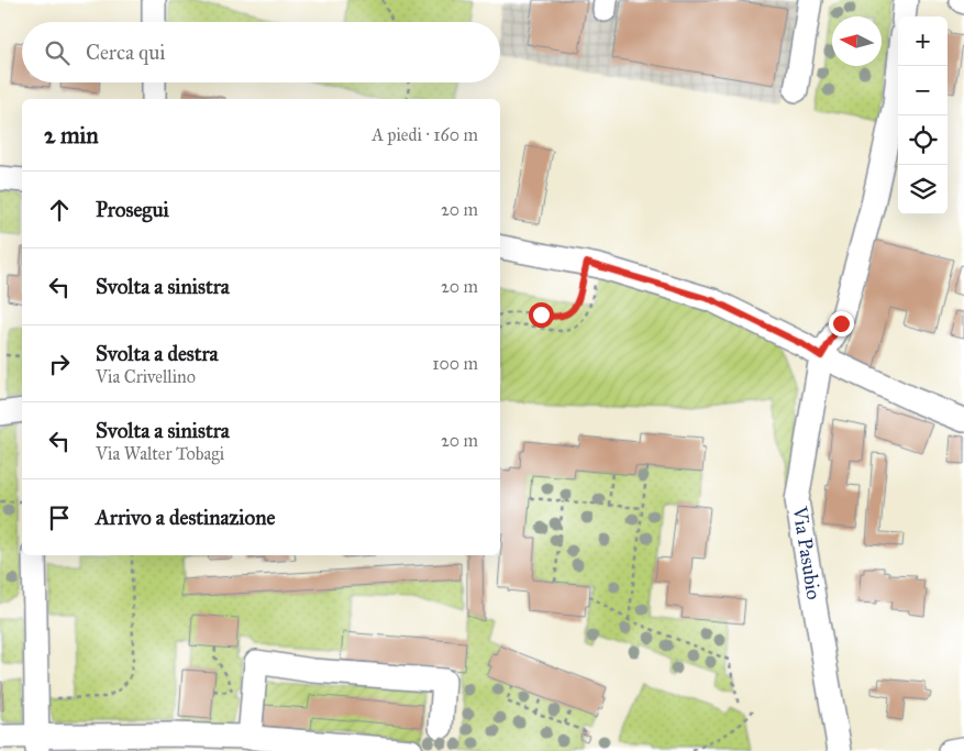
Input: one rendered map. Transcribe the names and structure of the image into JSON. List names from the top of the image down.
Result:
{
  "streets": {
    "street": ["Via Pasubio"]
  },
  "north": "left",
  "page": {
    "map_buttons": ["+", "−"],
    "search": "Cerca qui",
    "heading": ["2 min", "A piedi · 160 m"],
    "list": [
      ["Prosegui", "20 m"],
      ["Svolta a sinistra", "20 m"],
      ["Svolta a destra", "Via Crivellino", "100 m"],
      ["Svolta a sinistra", "Via Walter Tobagi", "20 m"],
      "Arrivo a destinazione"
    ]
  }
}
